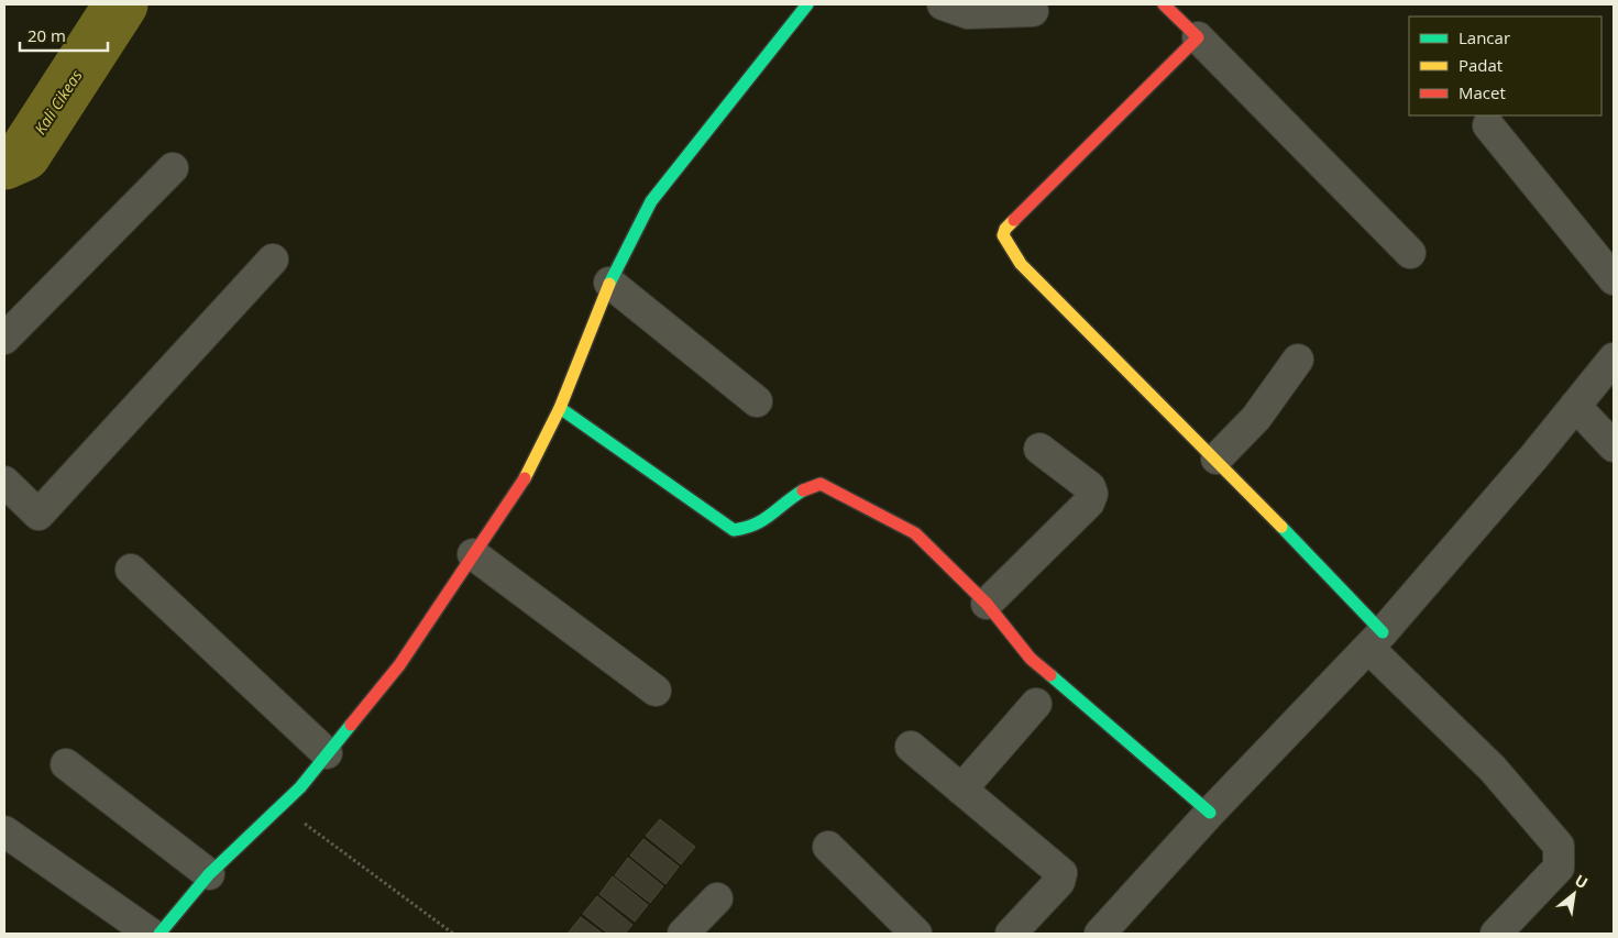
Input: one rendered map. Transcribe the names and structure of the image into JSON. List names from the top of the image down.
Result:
{
  "water": ["Kali Cikeas"],
  "legend": ["Lancar", "Padat", "Macet"],
  "scale_bar": "20 m",
  "north": "top right"
}
